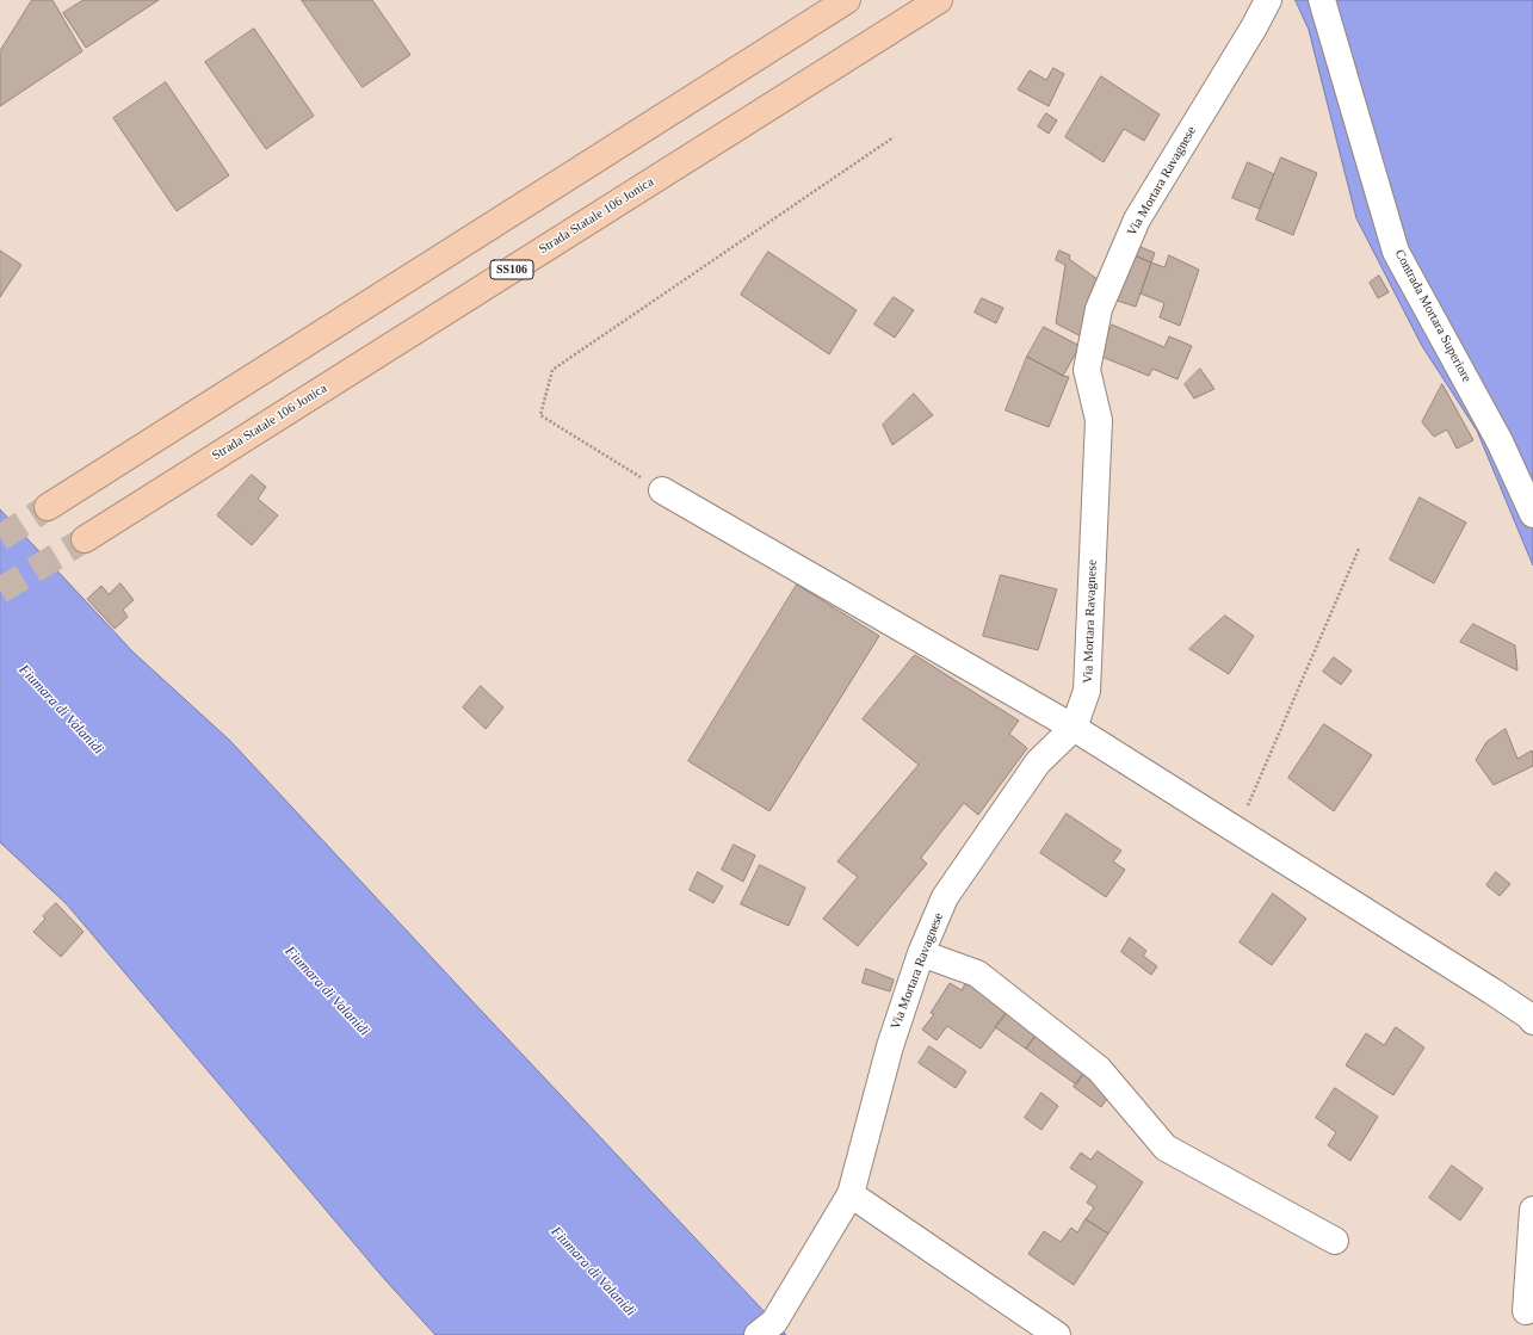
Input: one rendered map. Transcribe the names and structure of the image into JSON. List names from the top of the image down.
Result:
{
  "streets": {
    "highway": ["Strada Statale 106 Jonica", "SS106"],
    "street": ["Via Mortara Ravagnese", "Contrada Mortara Superiore"]
  },
  "water": ["Fiumara di Valanidi"]
}
